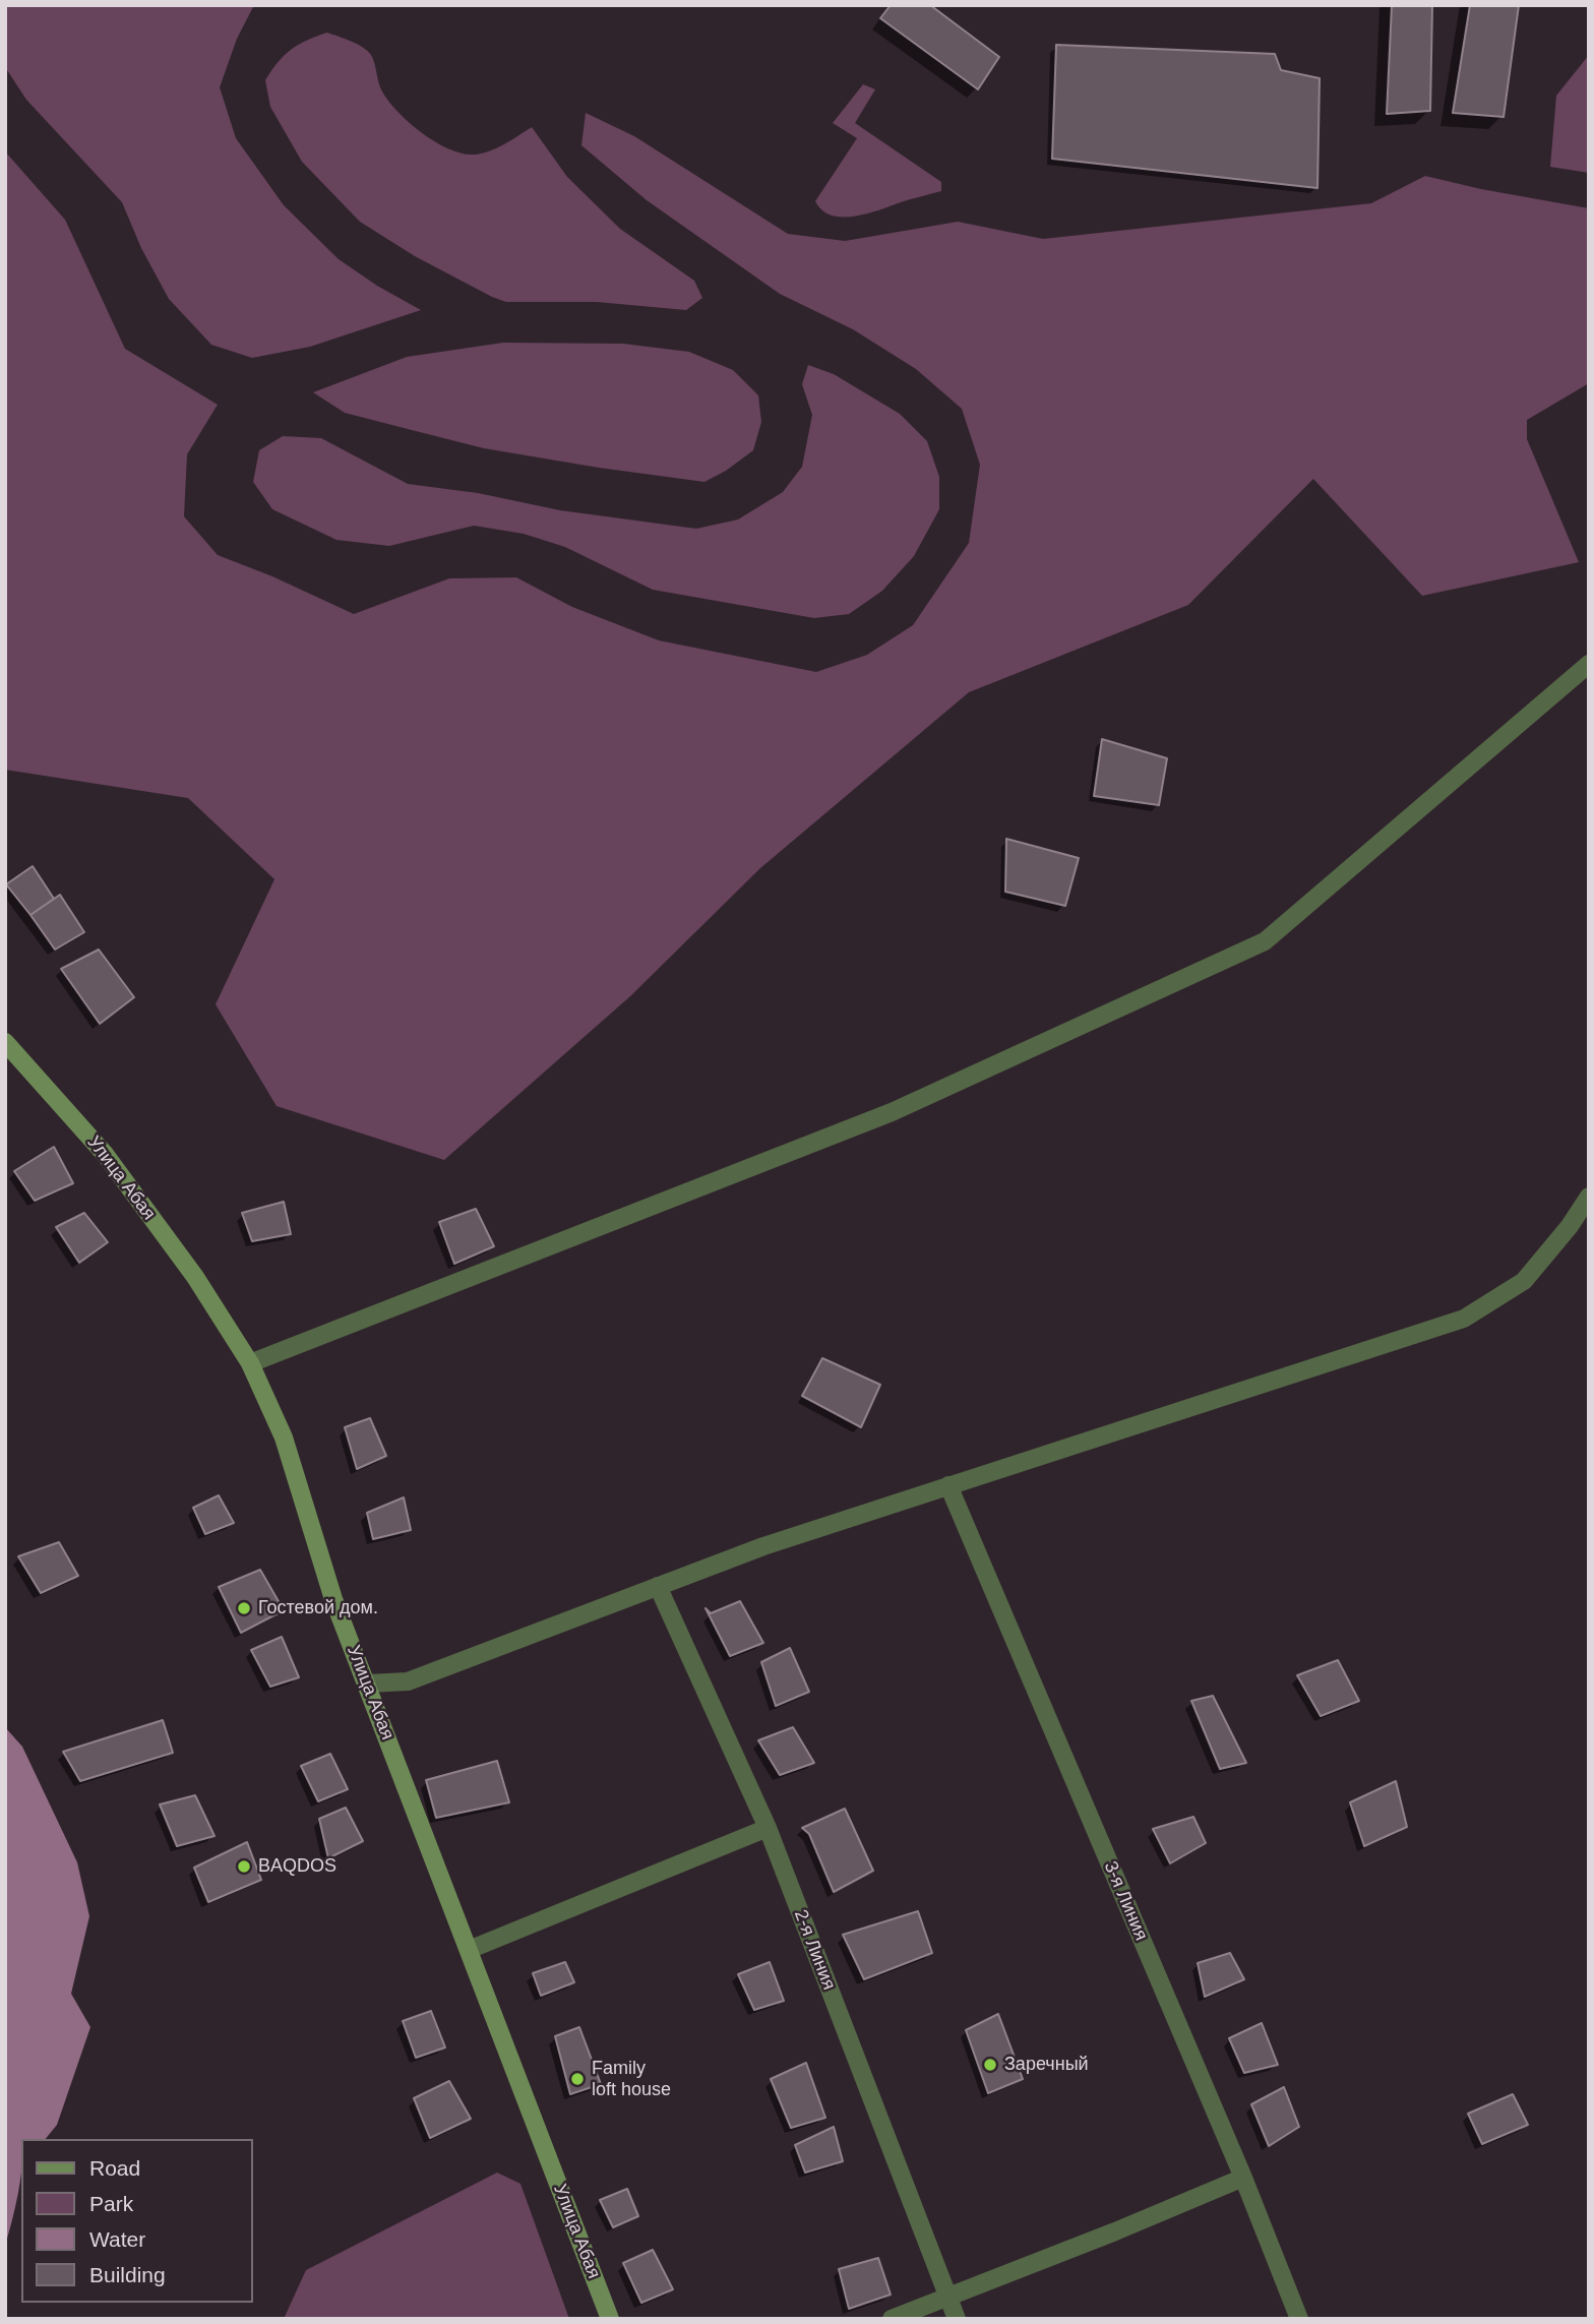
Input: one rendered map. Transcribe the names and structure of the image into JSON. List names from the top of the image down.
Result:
{
  "streets": {
    "street": ["Улица Абая", "3-я Линия", "2-я Линия"]
  },
  "places": [
    "Гостевой дом.",
    "BAQDOS",
    "Заречный",
    "Family loft house"
  ],
  "legend": [
    "Road",
    "Park",
    "Water",
    "Building"
  ]
}
